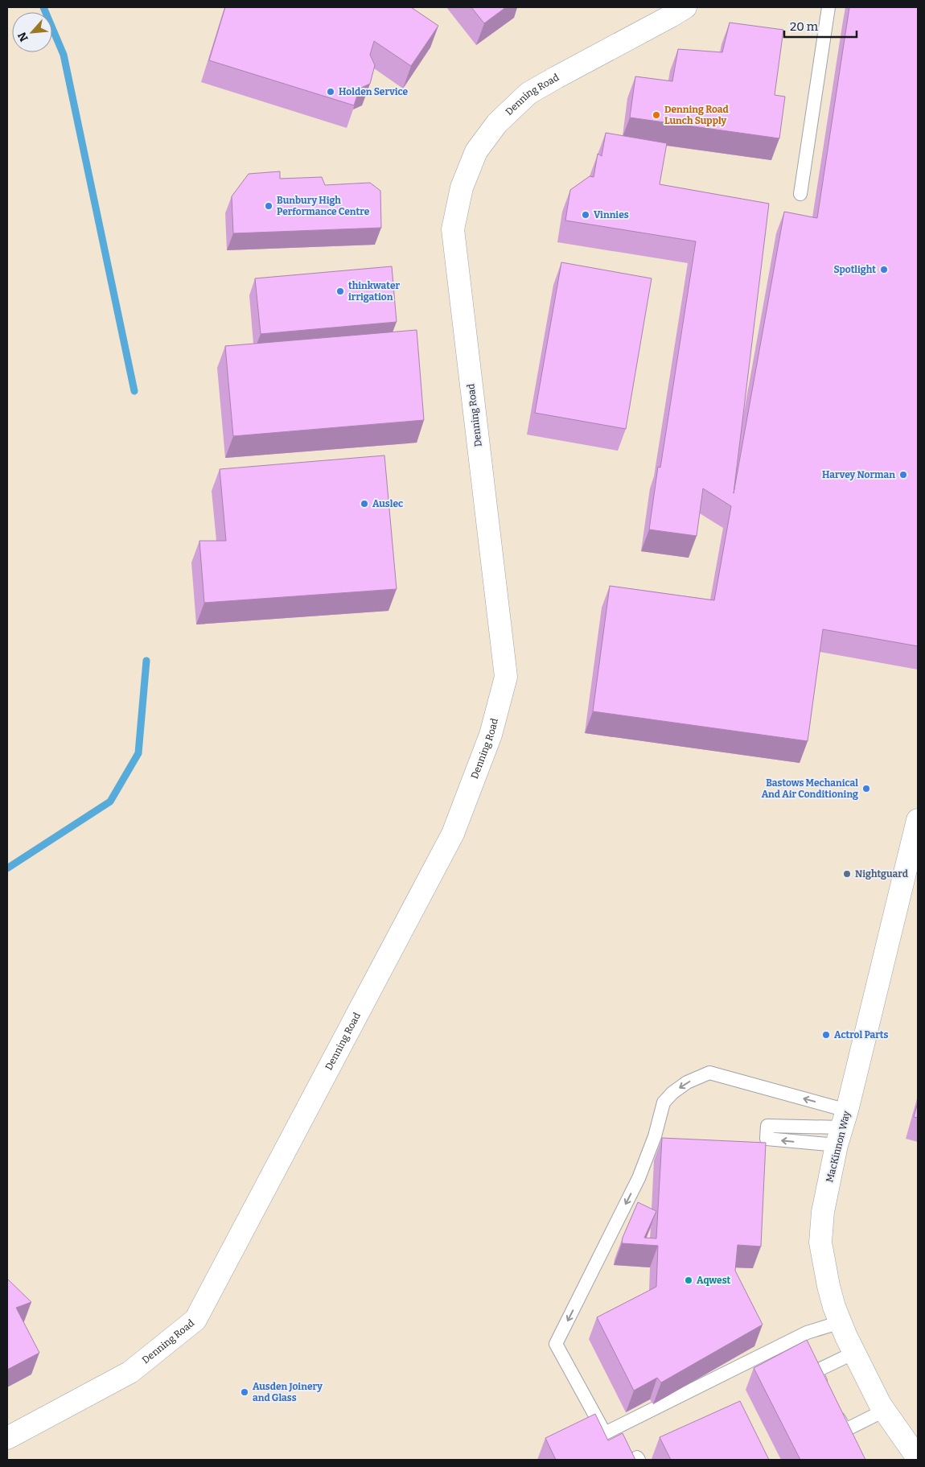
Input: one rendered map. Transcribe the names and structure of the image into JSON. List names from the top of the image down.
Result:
{
  "streets": {
    "street": ["Denning Road", "MacKinnon Way"]
  },
  "places": [
    "Holden Service",
    "Denning Road Lunch Supply",
    "Bunbury High Performance Centre",
    "Vinnies",
    "Spotlight",
    "thinkwater irrigation",
    "Harvey Norman",
    "Auslec",
    "Bastows Mechanical And Air Conditioning",
    "Nightguard",
    "Actrol Parts",
    "Aqwest",
    "Ausden Joinery and Glass"
  ],
  "scale_bar": "20 m",
  "north": "bottom left"
}
